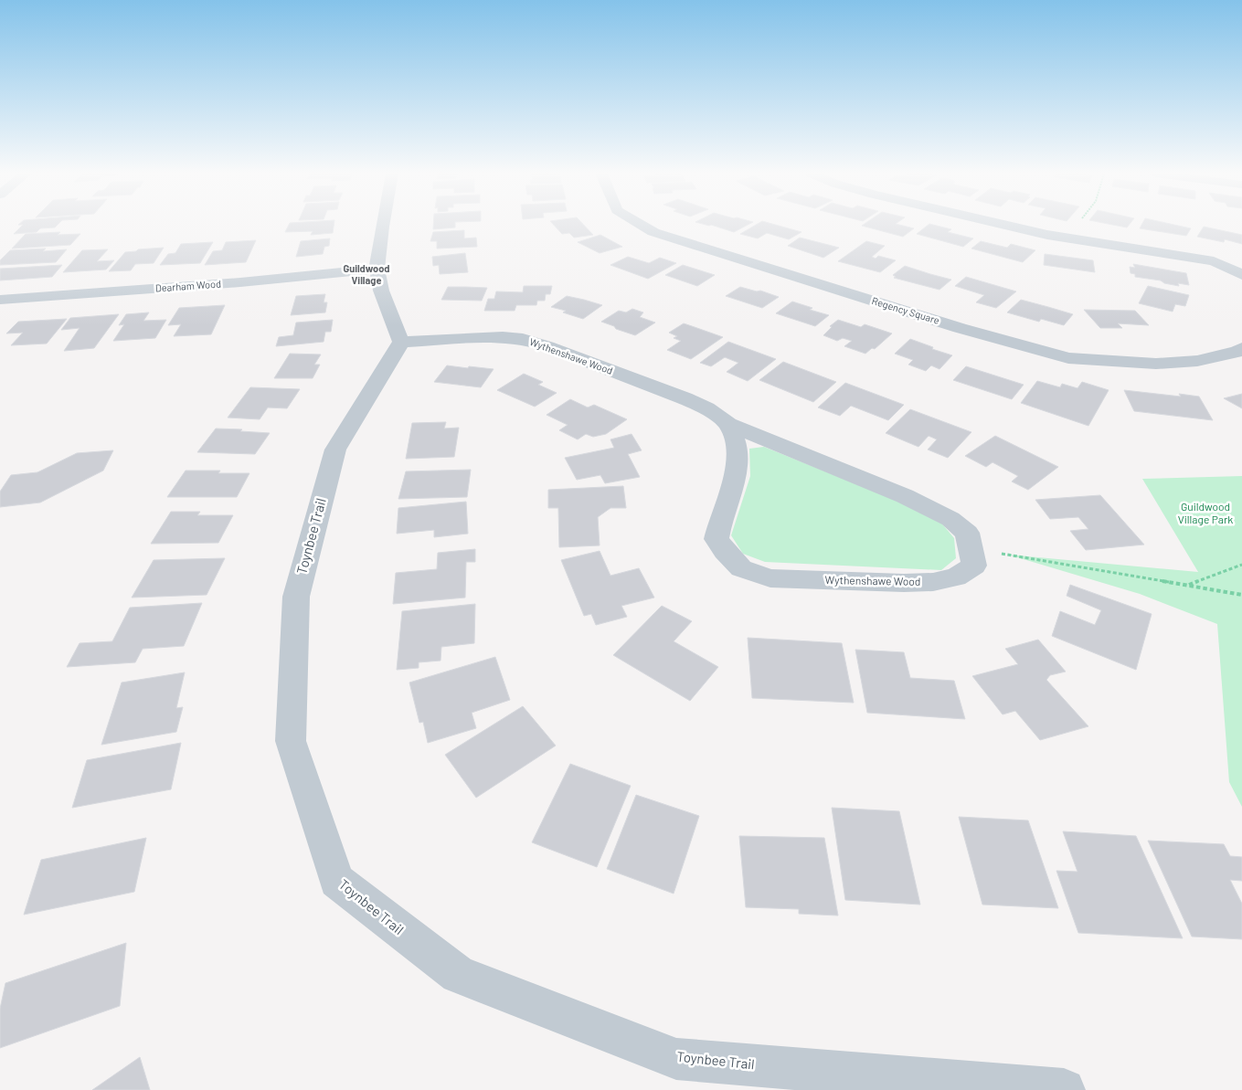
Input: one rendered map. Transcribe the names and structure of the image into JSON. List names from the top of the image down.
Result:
{
  "streets": {
    "street": [
      "Dearham Wood",
      "Regency Square",
      "Wythenshawe Wood",
      "Toynbee Trail"
    ]
  },
  "crossings": [
    ["Wythenshawe Wood", "Toynbee Trail"]
  ],
  "districts": ["Guildwood Village"],
  "parks": ["Guildwood Village Park"]
}
